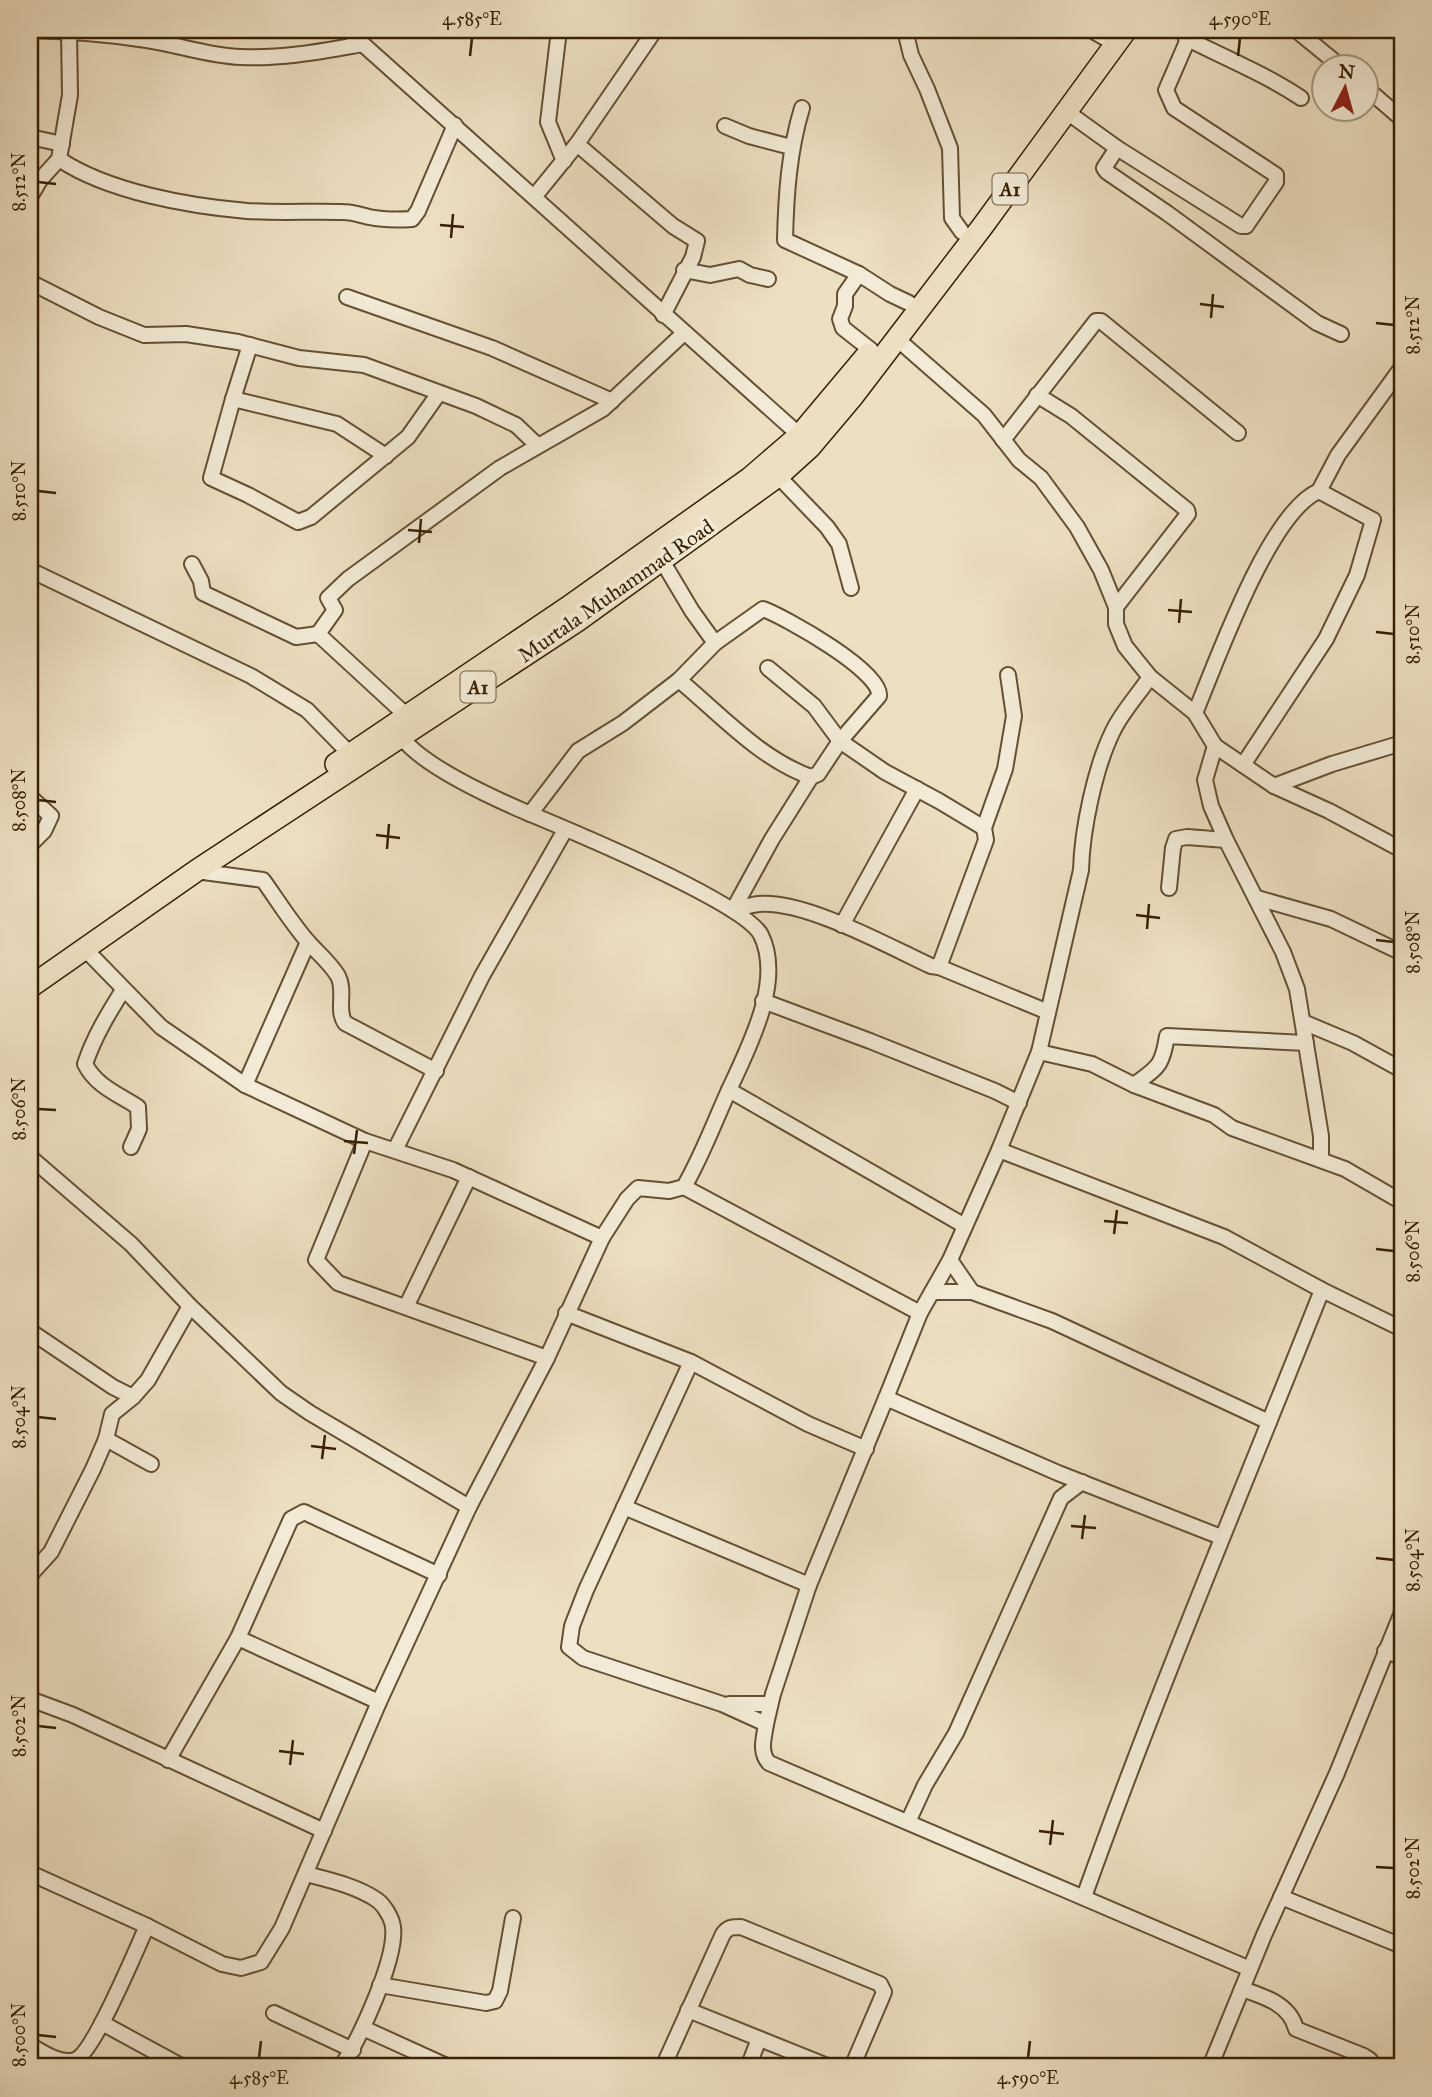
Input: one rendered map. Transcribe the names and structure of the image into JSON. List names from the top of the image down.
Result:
{
  "streets": {
    "highway": ["A1", "Murtala Muhammad Road"]
  },
  "crossings": [
    ["A1", "Murtala Muhammad Road"]
  ],
  "north": "top",
  "coordinates": [
    "4.585°E",
    "4.590°E",
    "8.512°N",
    "8.510°N",
    "8.508°N",
    "8.506°N",
    "8.504°N",
    "8.502°N",
    "8.500°N"
  ]
}
